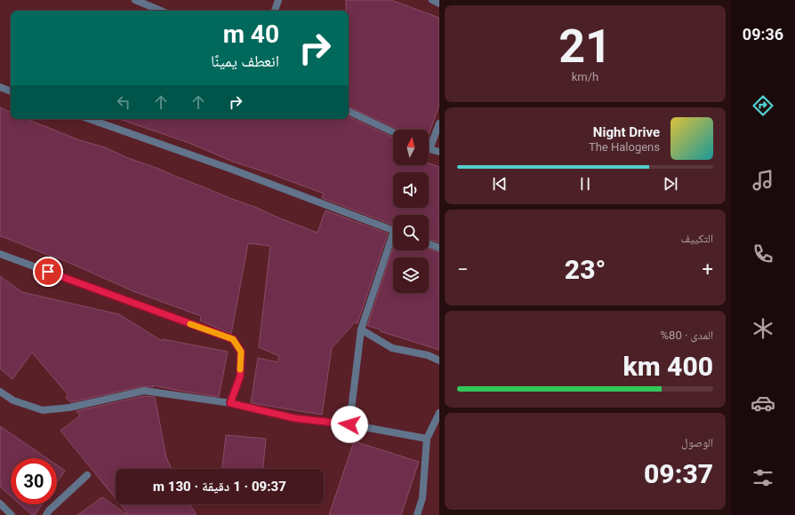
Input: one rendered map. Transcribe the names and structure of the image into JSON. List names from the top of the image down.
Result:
{
  "north": "top",
  "page": {
    "tabs": "09:36",
    "tile": [
      ["21", "km/h"],
      "التكييف",
      ["المدى · 80%", "400 km"],
      ["الوصول", "09:37"]
    ],
    "turn": ["40 m", "انعطف يمينًا"],
    "song": ["Night Drive", "The Halogens"],
    "heat": ["−", "23°", "+"],
    "limit": "30",
    "trip": "09:37 · 1 دقيقة · 130 m"
  }
}
